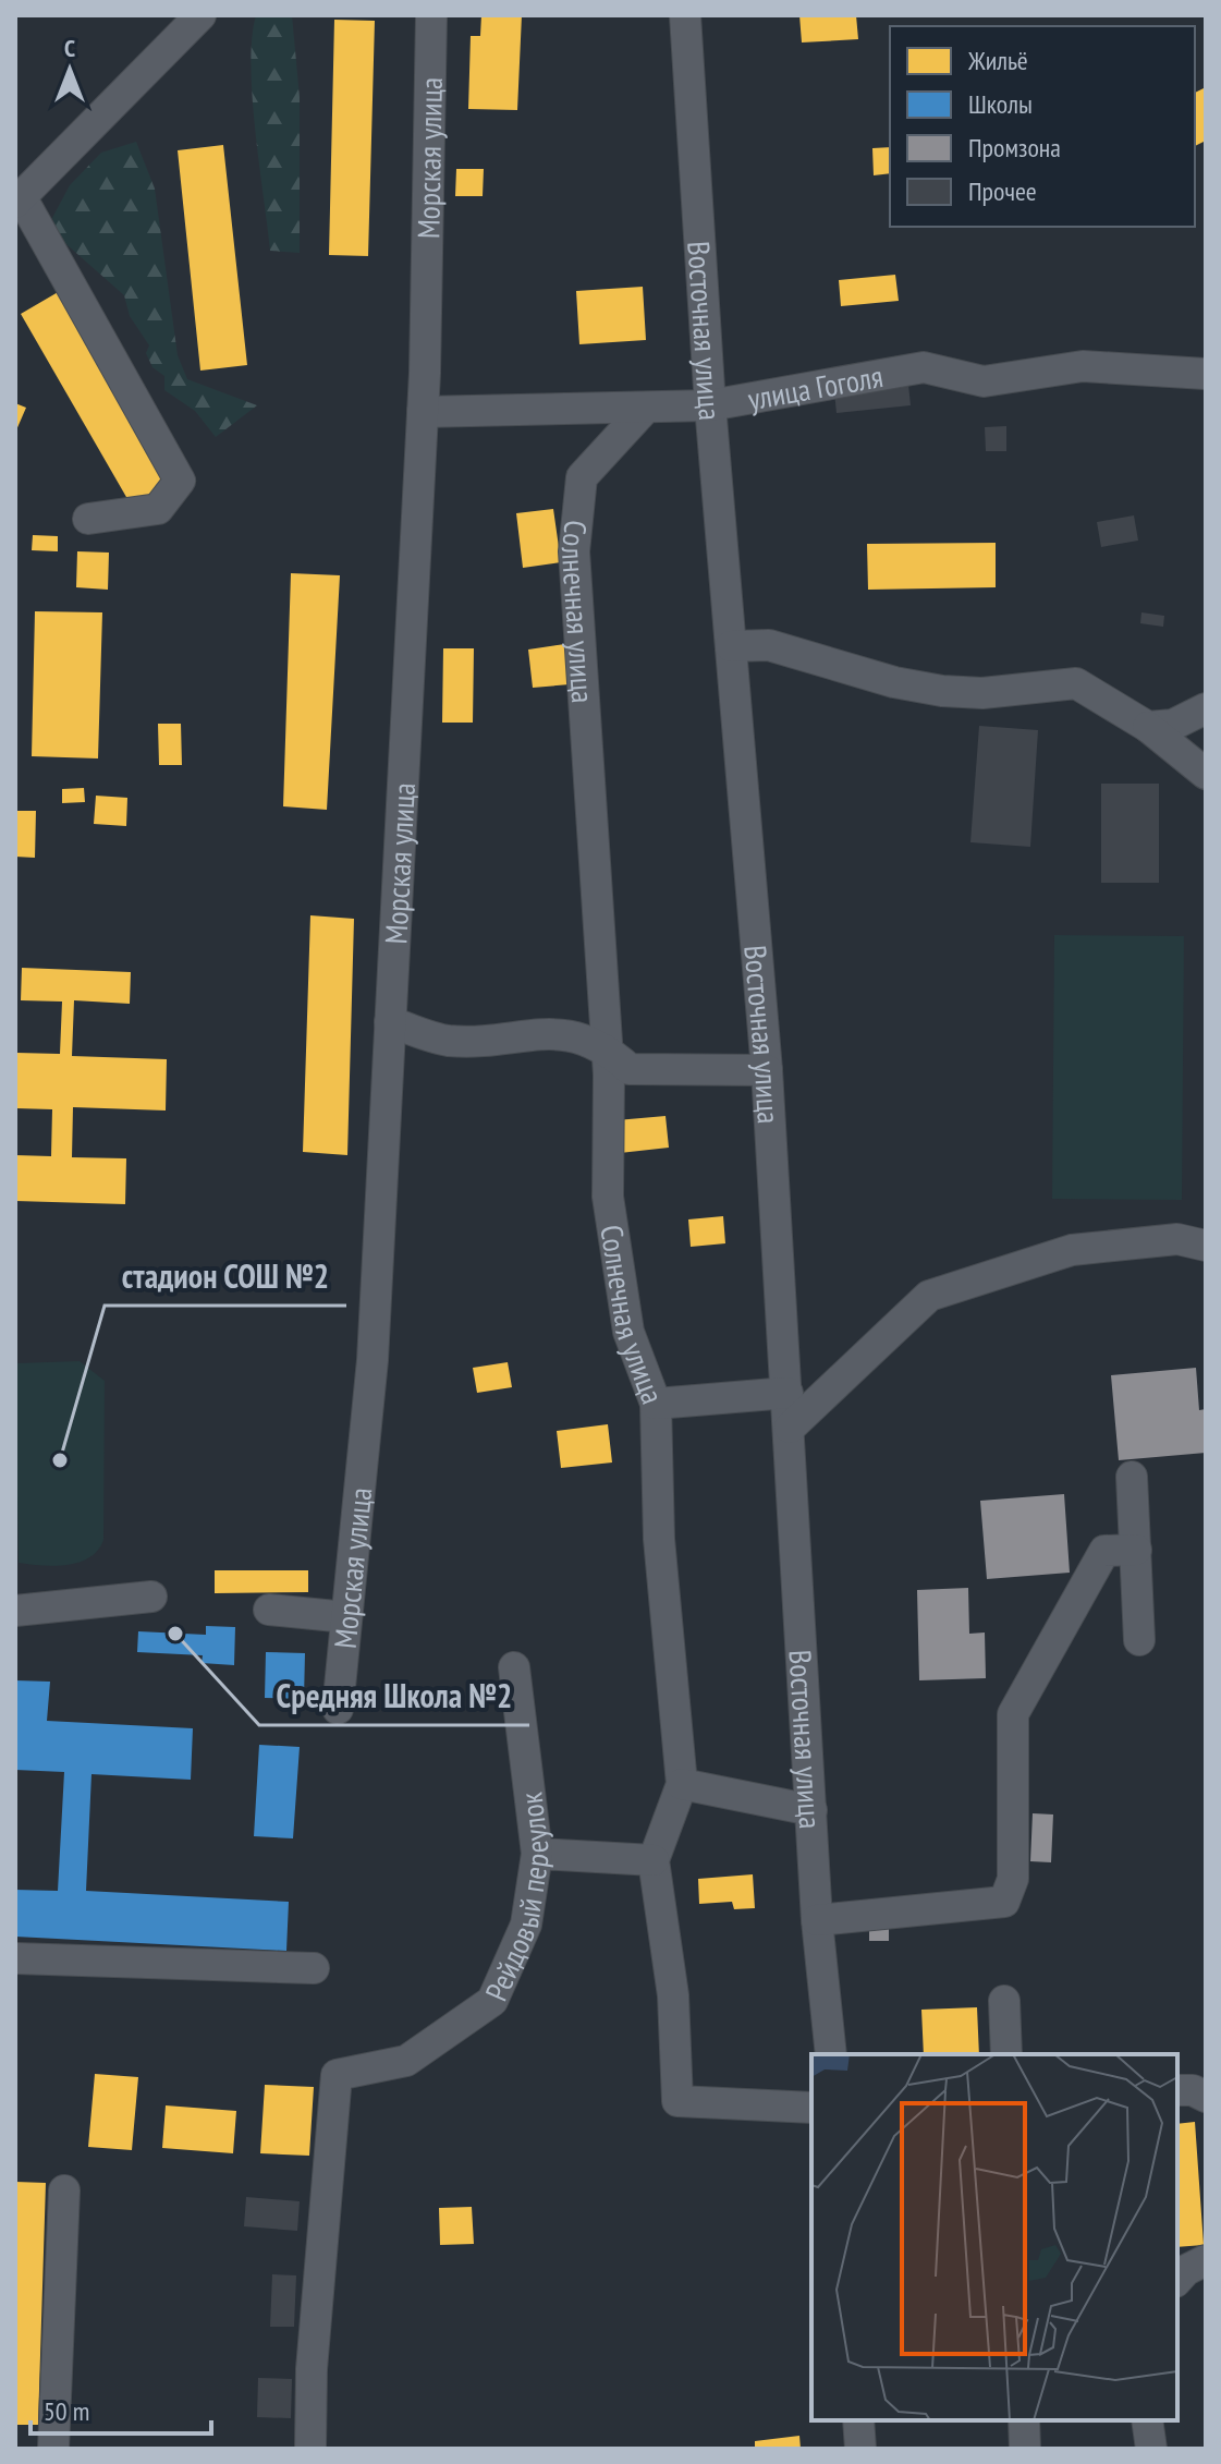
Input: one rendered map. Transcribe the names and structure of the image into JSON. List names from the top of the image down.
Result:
{
  "streets": {
    "street": [
      "Морская улица",
      "Восточная улица",
      "улица Гоголя",
      "Солнечная улица",
      "Рейдовый переулок"
    ]
  },
  "crossings": [
    ["Морская улица", "улица Гоголя"],
    ["Восточная улица", "улица Гоголя"],
    ["улица Гоголя", "Солнечная улица"]
  ],
  "places": ["стадион СОШ №2", "Средняя Школа №2"],
  "legend": [
    "Жильё",
    "Школы",
    "Промзона",
    "Прочее"
  ],
  "scale_bar": "50 m",
  "north": "top"
}
